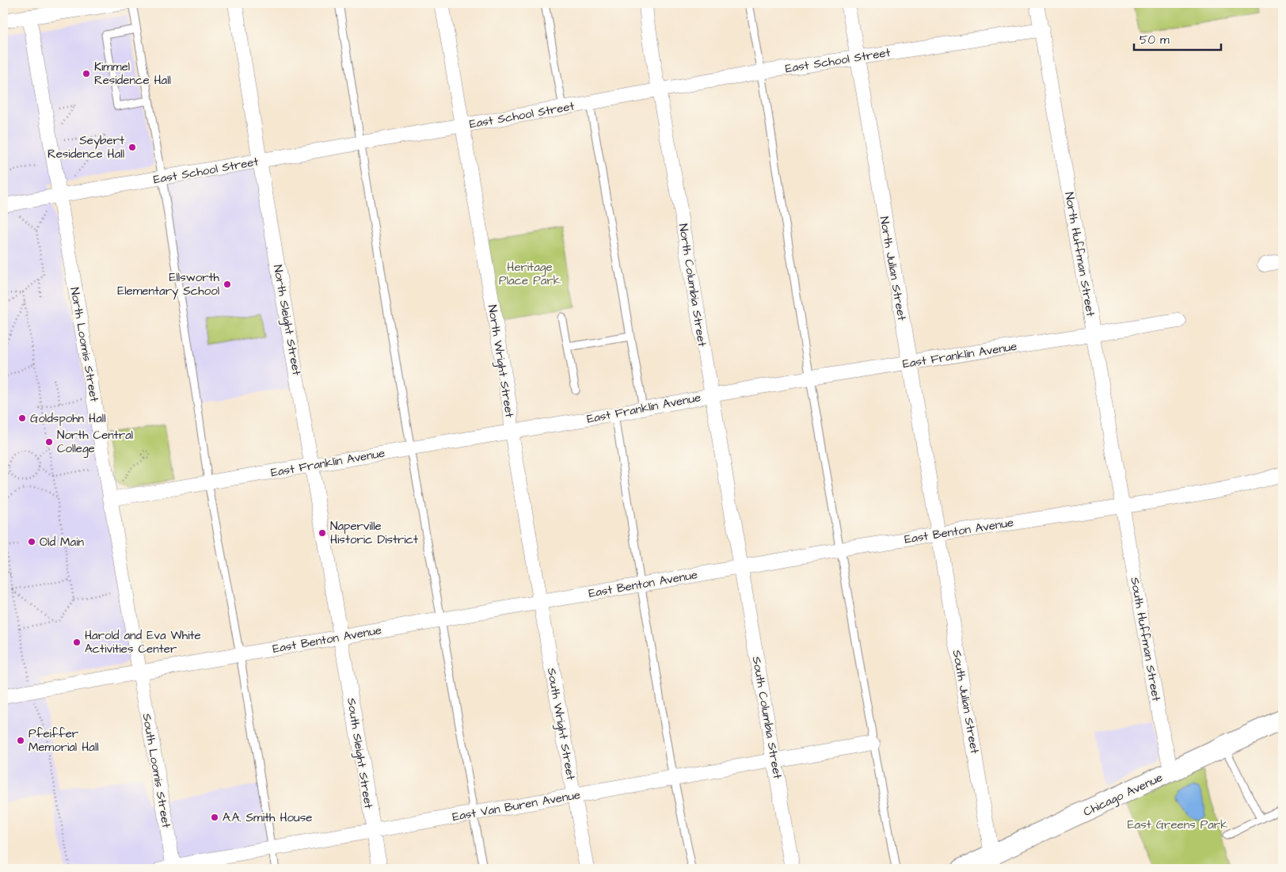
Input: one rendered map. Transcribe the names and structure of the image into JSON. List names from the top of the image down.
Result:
{
  "streets": {
    "main road": ["Chicago Avenue"],
    "street": [
      "East School Street",
      "North Huffman Street",
      "North Julian Street",
      "North Columbia Street",
      "North Sleight Street",
      "North Loomis Street",
      "East Franklin Avenue",
      "North Wright Street",
      "East Benton Avenue",
      "South Huffman Street",
      "South Julian Street",
      "South Columbia Street",
      "South Wright Street",
      "South Sleight Street",
      "South Loomis Street",
      "East Van Buren Avenue"
    ]
  },
  "crossings": [
    ["East School Street", "North Huffman Street"],
    ["East School Street", "North Julian Street"],
    ["East School Street", "North Columbia Street"],
    ["East School Street", "North Sleight Street"],
    ["East School Street", "North Loomis Street"],
    ["East School Street", "North Wright Street"],
    ["North Huffman Street", "East Franklin Avenue"],
    ["North Huffman Street", "East Benton Avenue"],
    ["North Huffman Street", "South Huffman Street"],
    ["North Julian Street", "East Franklin Avenue"],
    ["North Julian Street", "East Benton Avenue"],
    ["North Julian Street", "South Julian Street"],
    ["North Columbia Street", "East Franklin Avenue"],
    ["North Columbia Street", "East Benton Avenue"],
    ["North Columbia Street", "South Columbia Street"],
    ["North Sleight Street", "East Franklin Avenue"],
    ["North Sleight Street", "East Benton Avenue"],
    ["North Sleight Street", "South Sleight Street"],
    ["North Loomis Street", "East Franklin Avenue"],
    ["North Loomis Street", "East Benton Avenue"],
    ["North Loomis Street", "South Loomis Street"],
    ["East Franklin Avenue", "North Wright Street"],
    ["North Wright Street", "East Benton Avenue"],
    ["North Wright Street", "South Wright Street"],
    ["East Benton Avenue", "South Huffman Street"],
    ["East Benton Avenue", "South Julian Street"],
    ["East Benton Avenue", "South Columbia Street"],
    ["East Benton Avenue", "South Wright Street"],
    ["East Benton Avenue", "South Sleight Street"],
    ["East Benton Avenue", "South Loomis Street"],
    ["South Huffman Street", "Chicago Avenue"],
    ["South Julian Street", "Chicago Avenue"],
    ["South Columbia Street", "East Van Buren Avenue"],
    ["South Wright Street", "East Van Buren Avenue"],
    ["South Sleight Street", "East Van Buren Avenue"],
    ["South Loomis Street", "East Van Buren Avenue"]
  ],
  "parks": ["Heritage Place Park", "East Greens Park"],
  "places": [
    "Kimmel Residence Hall",
    "Seybert Residence Hall",
    "Ellsworth Elementary School",
    "Goldspohn Hall",
    "North Central College",
    "Naperville Historic District",
    "Old Main",
    "Harold and Eva White Activities Center",
    "Pfeiffer Memorial Hall",
    "A.A. Smith House"
  ],
  "scale_bar": "50 m"
}
